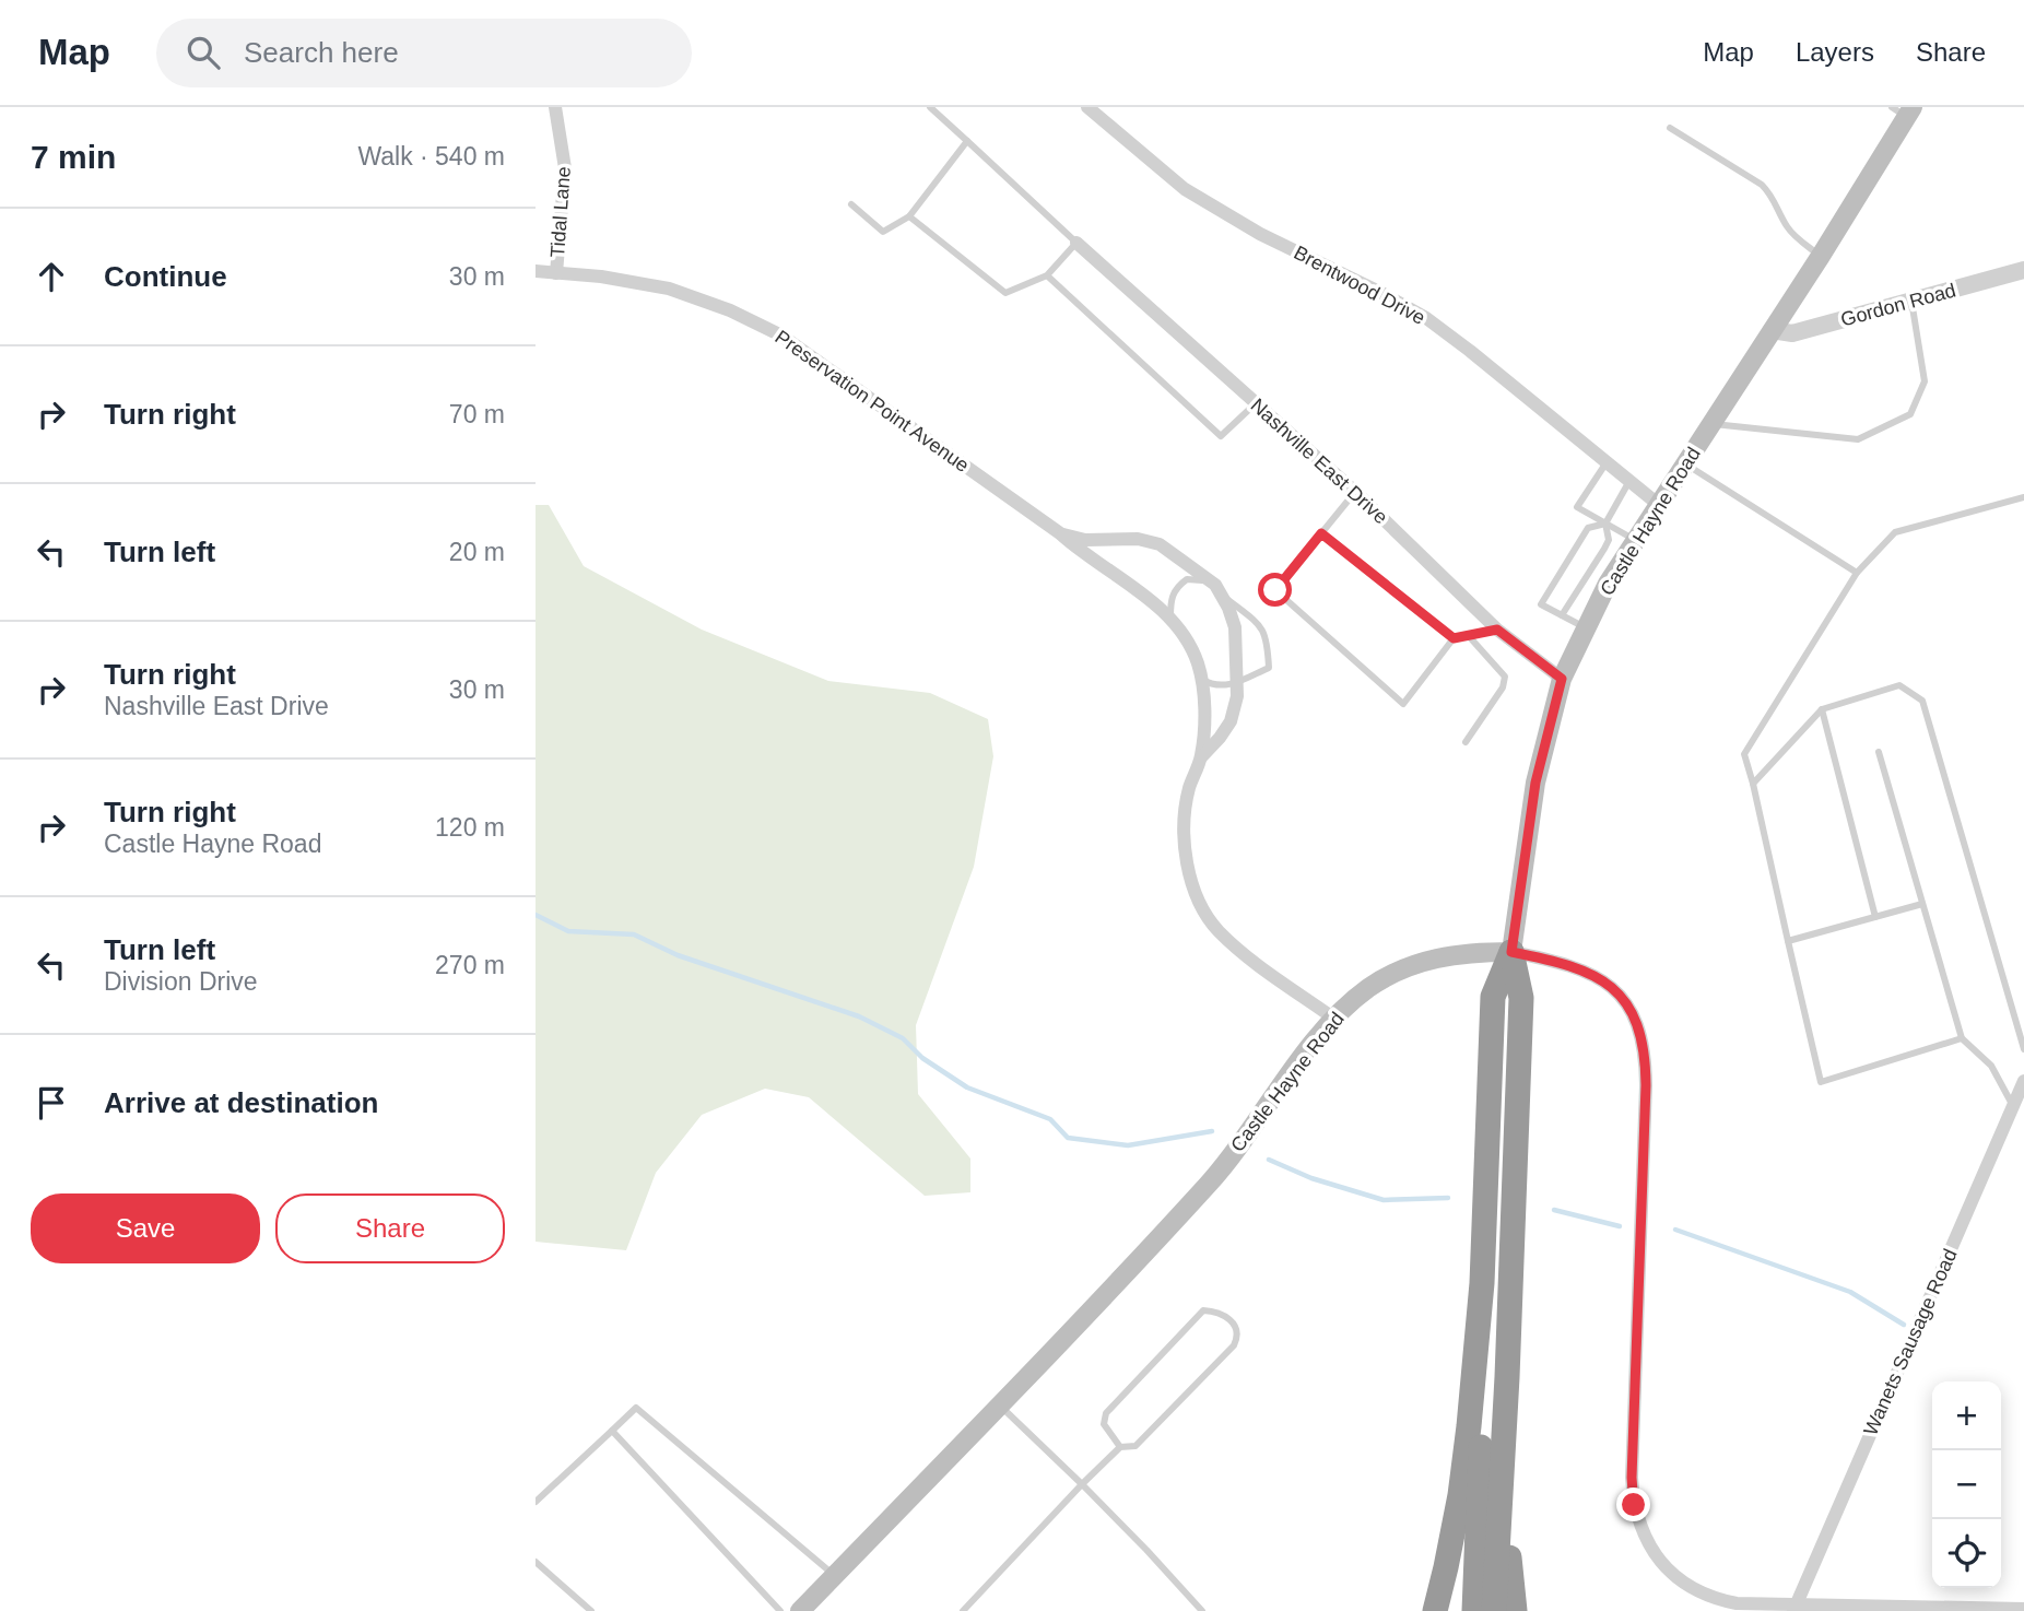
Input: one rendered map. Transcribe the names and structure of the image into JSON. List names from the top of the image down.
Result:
{
  "streets": {
    "main road": ["Castle Hayne Road"],
    "street": [
      "Tidal Lane",
      "Brentwood Drive",
      "Gordon Road",
      "Preservation Point Avenue",
      "Nashville East Drive",
      "Wanets Sausage Road"
    ]
  },
  "crossings": [
    ["Tidal Lane", "Preservation Point Avenue"],
    ["Brentwood Drive", "Castle Hayne Road"],
    ["Gordon Road", "Castle Hayne Road"],
    ["Preservation Point Avenue", "Castle Hayne Road"],
    ["Nashville East Drive", "Castle Hayne Road"]
  ],
  "page": {
    "header": "Map",
    "search": "Search here",
    "nav": ["Map", "Layers", "Share"],
    "heading": ["7 min", "Walk · 540 m"],
    "list": [
      ["Continue", "30 m"],
      ["Turn right", "70 m"],
      ["Turn left", "20 m"],
      ["Turn right", "Nashville East Drive", "30 m"],
      ["Turn right", "Castle Hayne Road", "120 m"],
      ["Turn left", "Division Drive", "270 m"],
      "Arrive at destination"
    ],
    "buttons": ["Save", "Share"],
    "map_buttons": ["+", "−"]
  }
}
